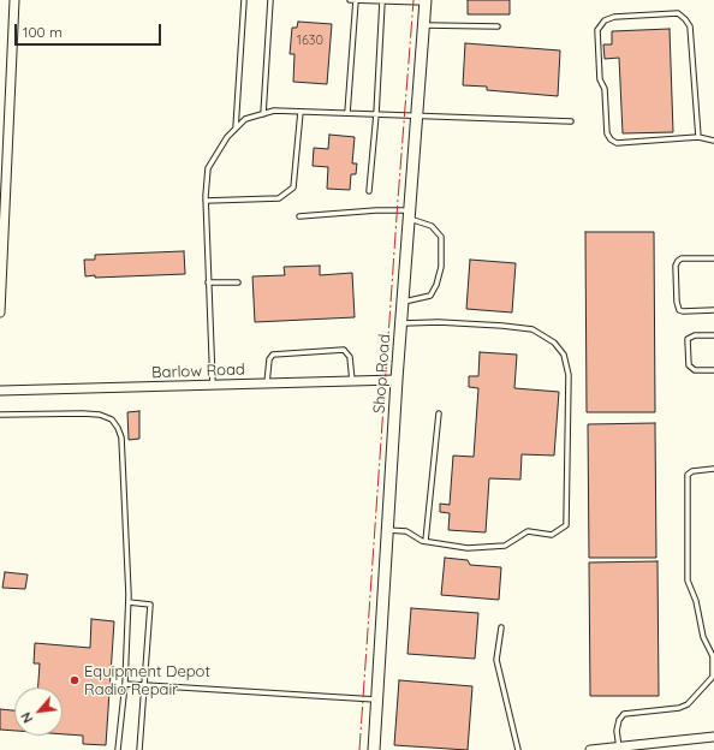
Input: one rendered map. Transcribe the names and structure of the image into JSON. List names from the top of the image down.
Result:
{
  "streets": {
    "street": ["Barlow Road", "Shop Road"]
  },
  "crossings": [
    ["Barlow Road", "Shop Road"]
  ],
  "places": ["Equipment Depot Radio Repair"],
  "house_numbers": ["1630"],
  "scale_bar": "100 m",
  "north": "bottom left"
}
